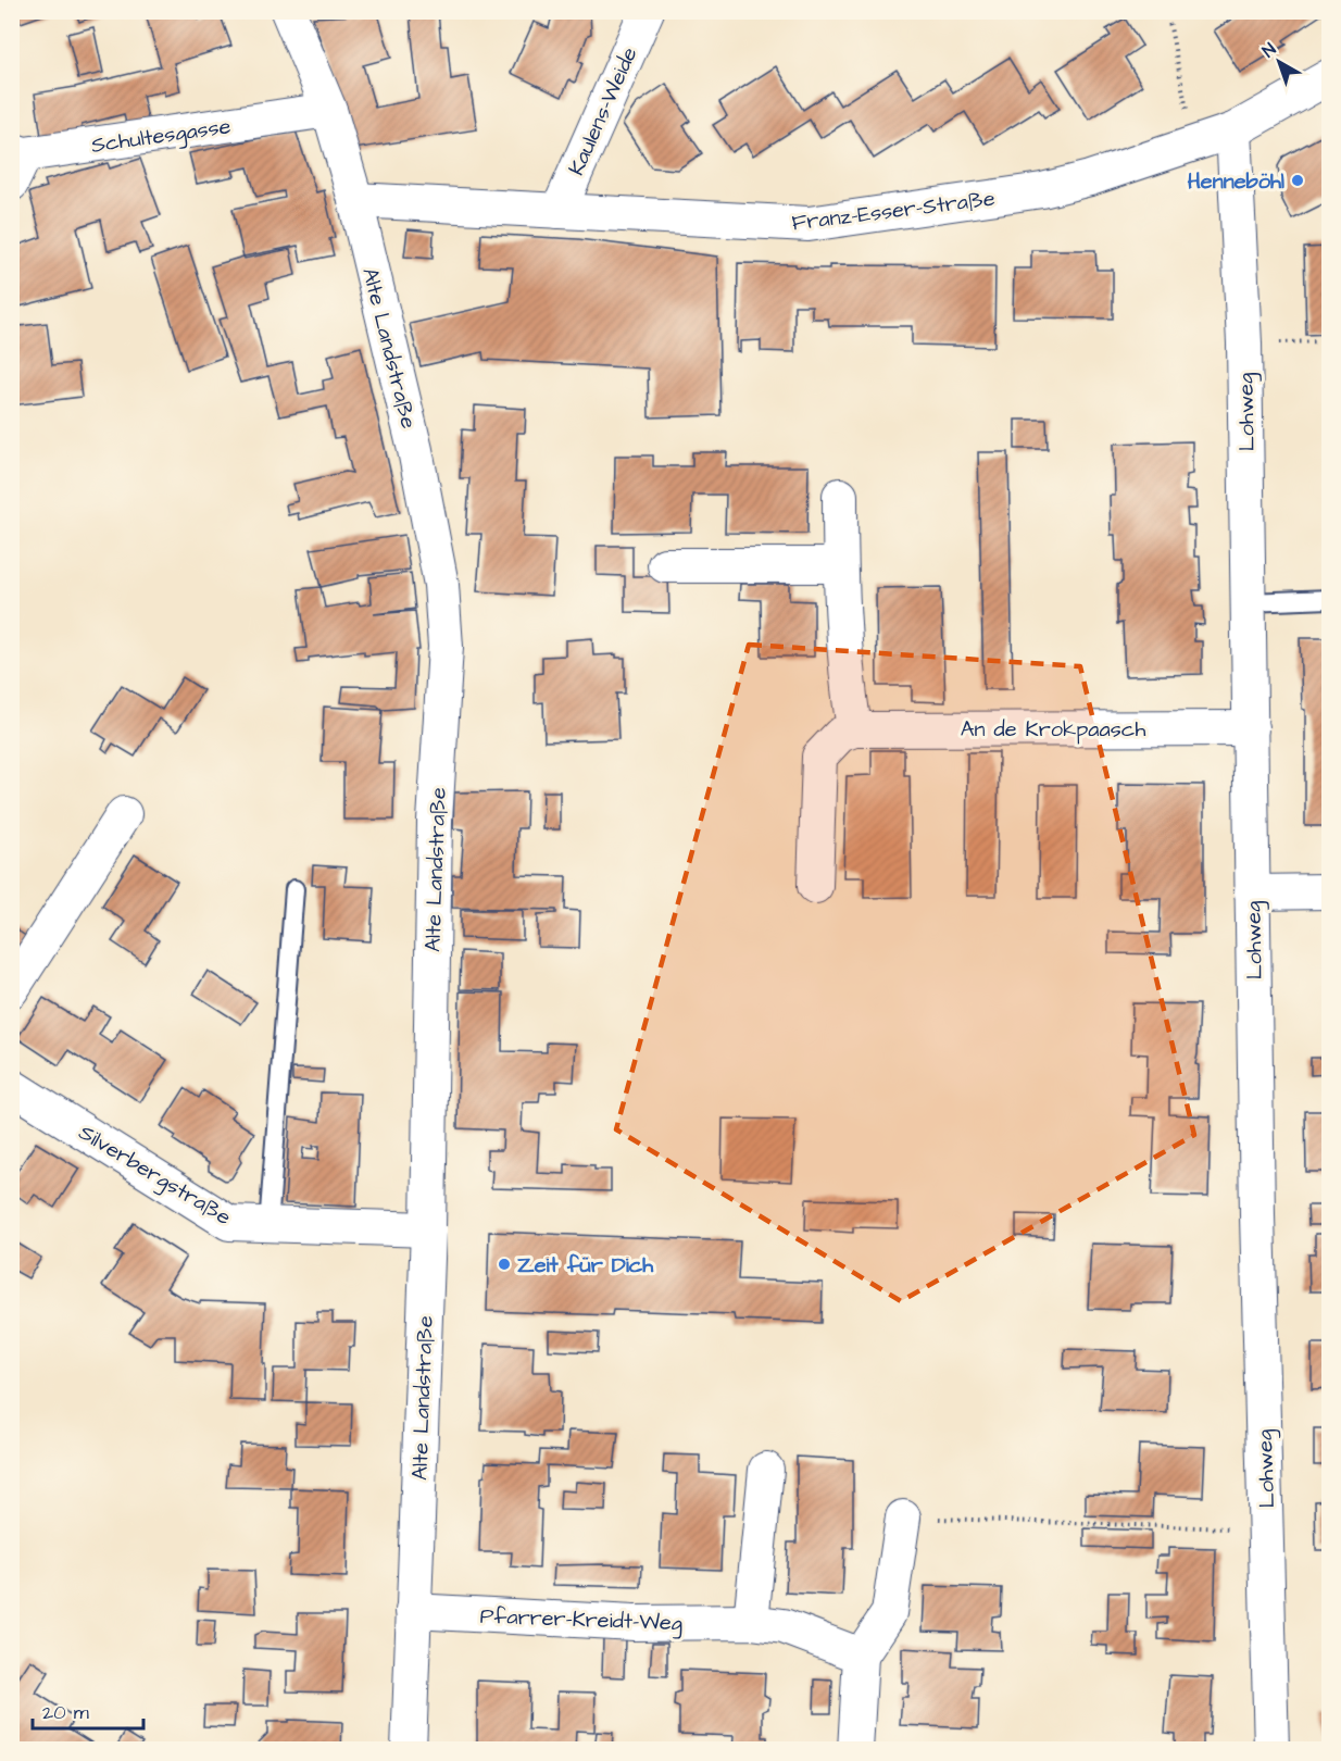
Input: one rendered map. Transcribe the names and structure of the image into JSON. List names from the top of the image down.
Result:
{
  "streets": {
    "street": [
      "Kaulens-Weide",
      "Schultesgasse",
      "Franz-Esser-Straße",
      "Alte Landstraße",
      "Lohweg",
      "An de Krokpaasch",
      "Silverbergstraße",
      "Pfarrer-Kreidt-Weg"
    ]
  },
  "crossings": [
    ["Kaulens-Weide", "Franz-Esser-Straße"],
    ["Schultesgasse", "Alte Landstraße"],
    ["Franz-Esser-Straße", "Alte Landstraße"],
    ["Franz-Esser-Straße", "Lohweg"],
    ["Alte Landstraße", "Silverbergstraße"],
    ["Alte Landstraße", "Pfarrer-Kreidt-Weg"],
    ["Lohweg", "An de Krokpaasch"]
  ],
  "places": ["Henneböhl", "Zeit für Dich"],
  "scale_bar": "20 m",
  "north": "top left"
}
